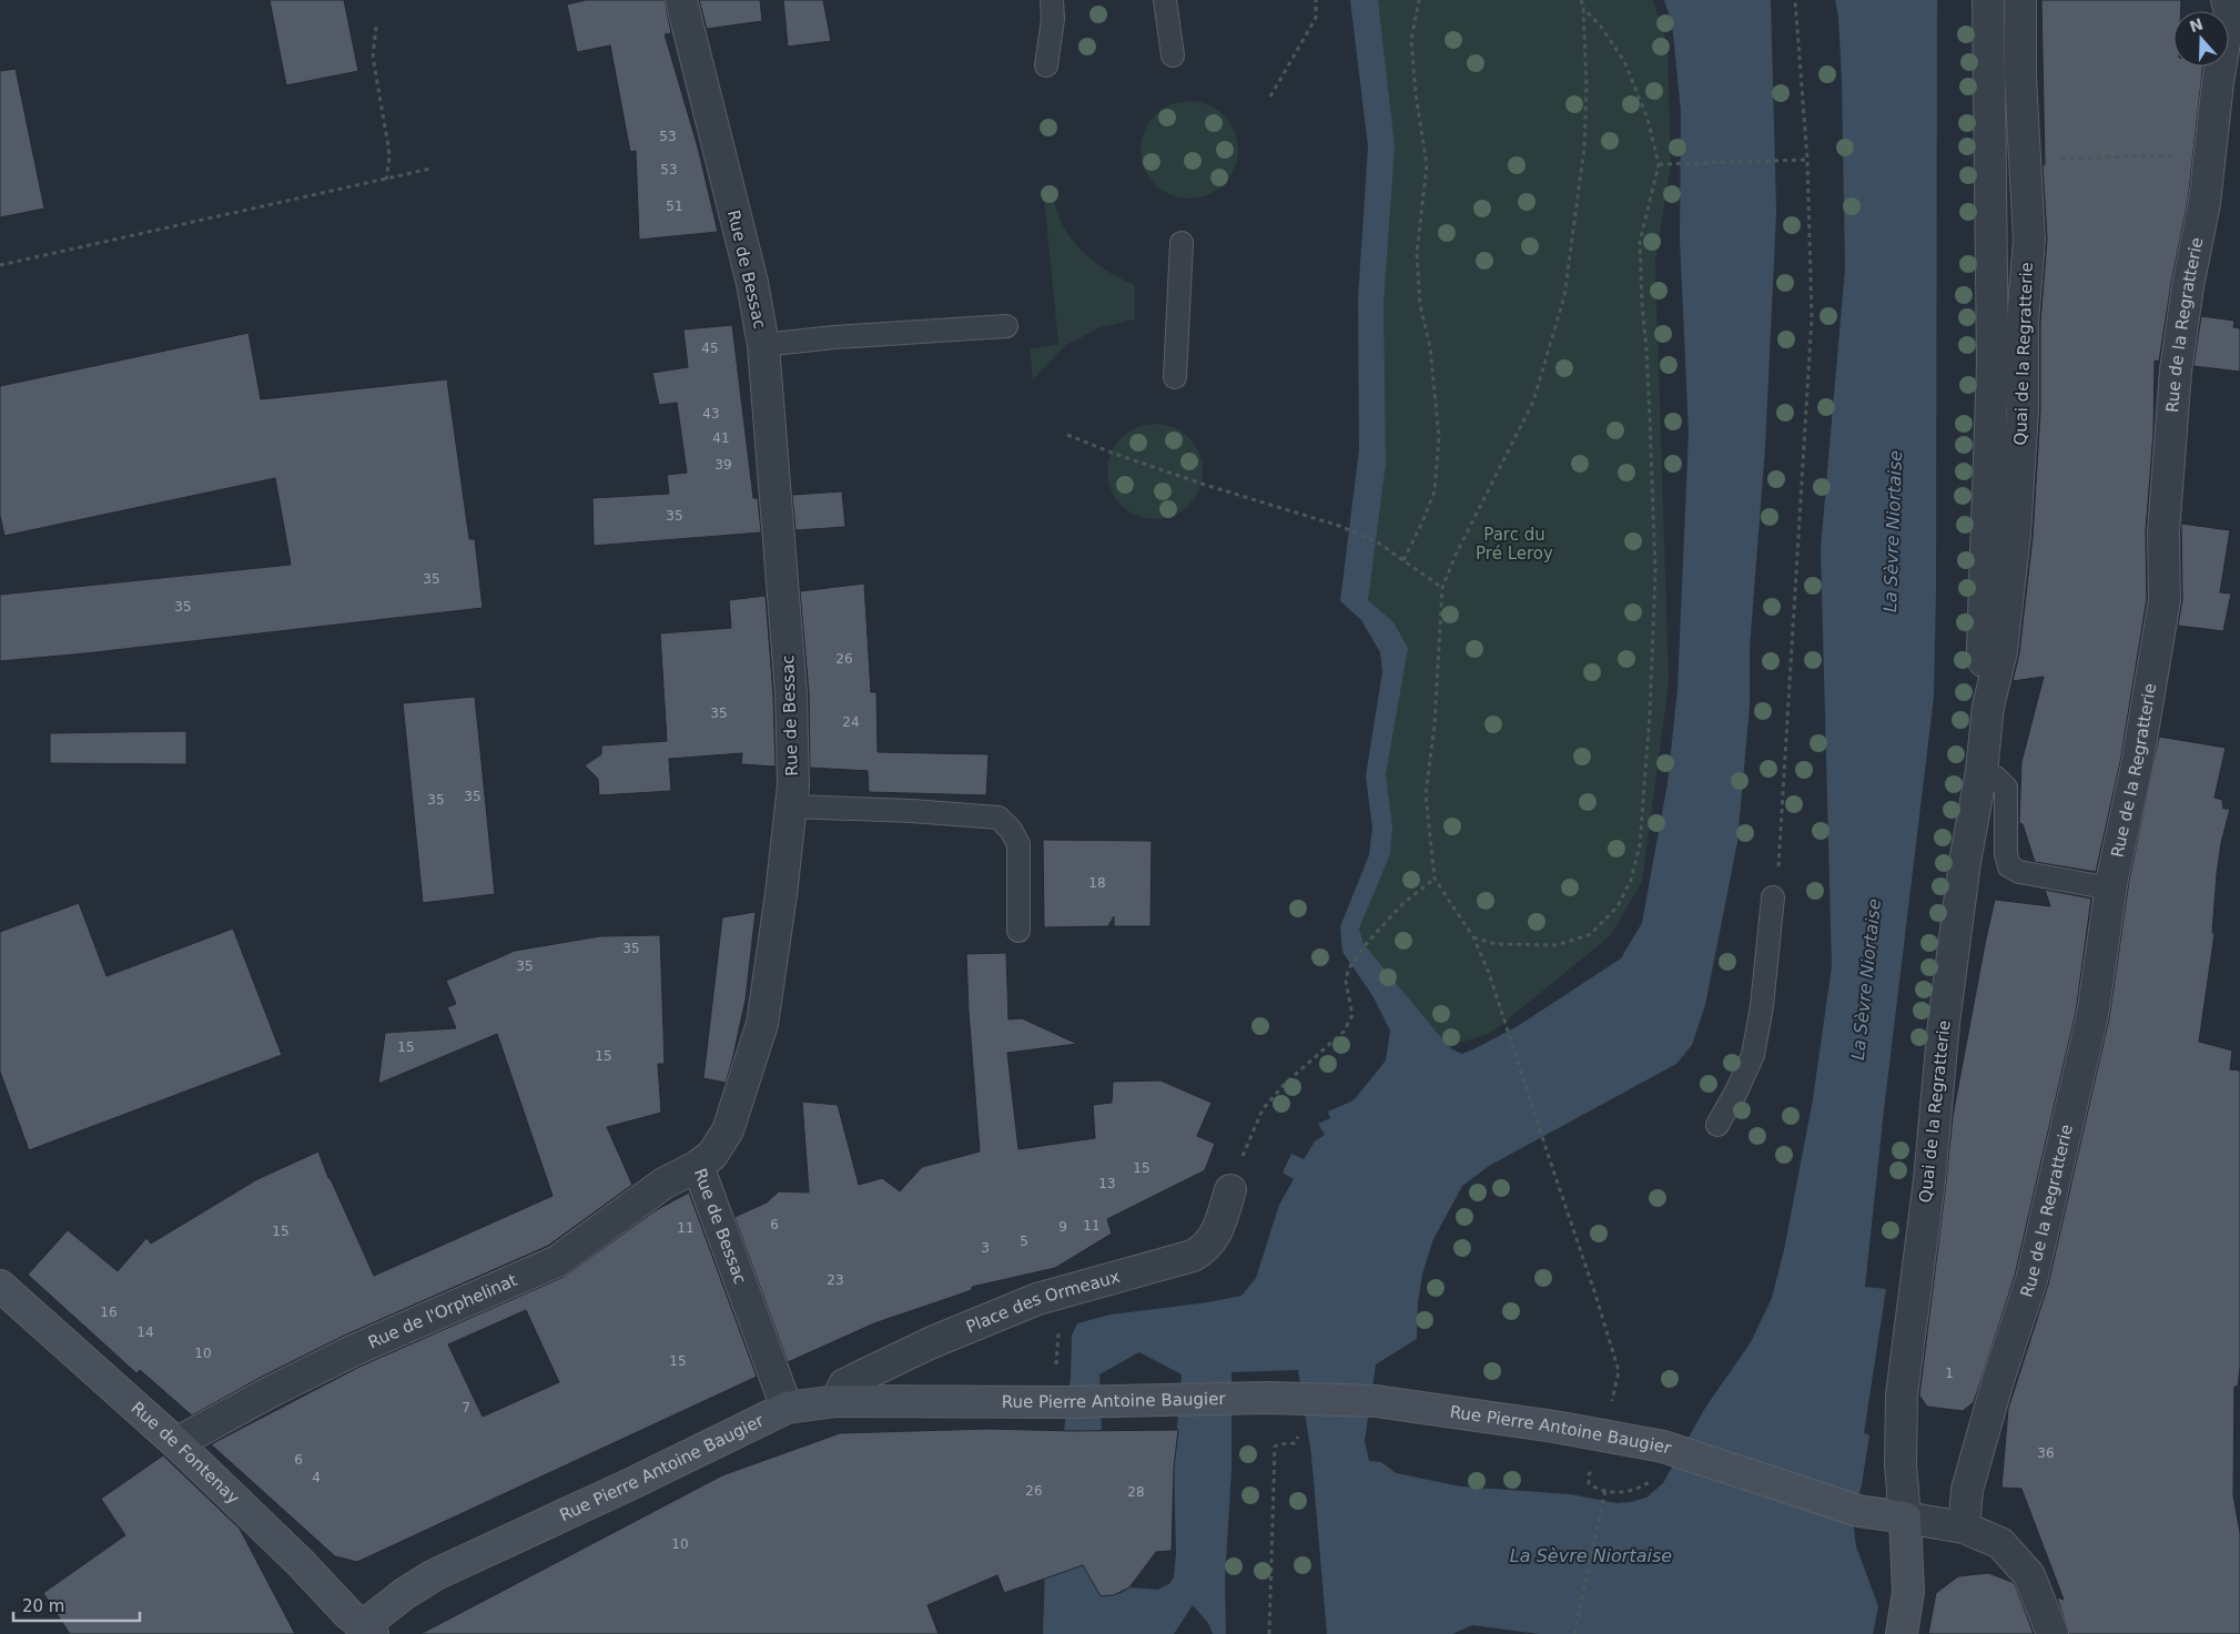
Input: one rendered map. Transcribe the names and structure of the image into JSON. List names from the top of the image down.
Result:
{
  "streets": {
    "street": [
      "Rue de Bessac",
      "Rue de la Regratterie",
      "Quai de la Regratterie",
      "Place des Ormeaux",
      "Rue de l'Orphelinat",
      "Rue Pierre Antoine Baugier",
      "Rue de Fontenay"
    ]
  },
  "crossings": [
    ["Rue de Bessac", "Rue de l'Orphelinat"],
    ["Rue de Bessac", "Rue Pierre Antoine Baugier"],
    ["Quai de la Regratterie", "Rue Pierre Antoine Baugier"],
    ["Place des Ormeaux", "Rue Pierre Antoine Baugier"],
    ["Rue de l'Orphelinat", "Rue de Fontenay"],
    ["Rue Pierre Antoine Baugier", "Rue de Fontenay"]
  ],
  "water": ["La Sèvre Niortaise"],
  "parks": ["Parc du Pré Leroy"],
  "house_numbers": [
    "53",
    "53",
    "51",
    "45",
    "43",
    "41",
    "39",
    "35",
    "35",
    "35",
    "26",
    "35",
    "24",
    "35",
    "35",
    "18",
    "35",
    "35",
    "15",
    "15",
    "15",
    "13",
    "6",
    "11",
    "9",
    "11",
    "15",
    "5",
    "3",
    "23",
    "16",
    "14",
    "10",
    "15",
    "1",
    "7",
    "36",
    "6",
    "4",
    "26",
    "28",
    "10"
  ],
  "scale_bar": "20 m",
  "north": "top"
}
